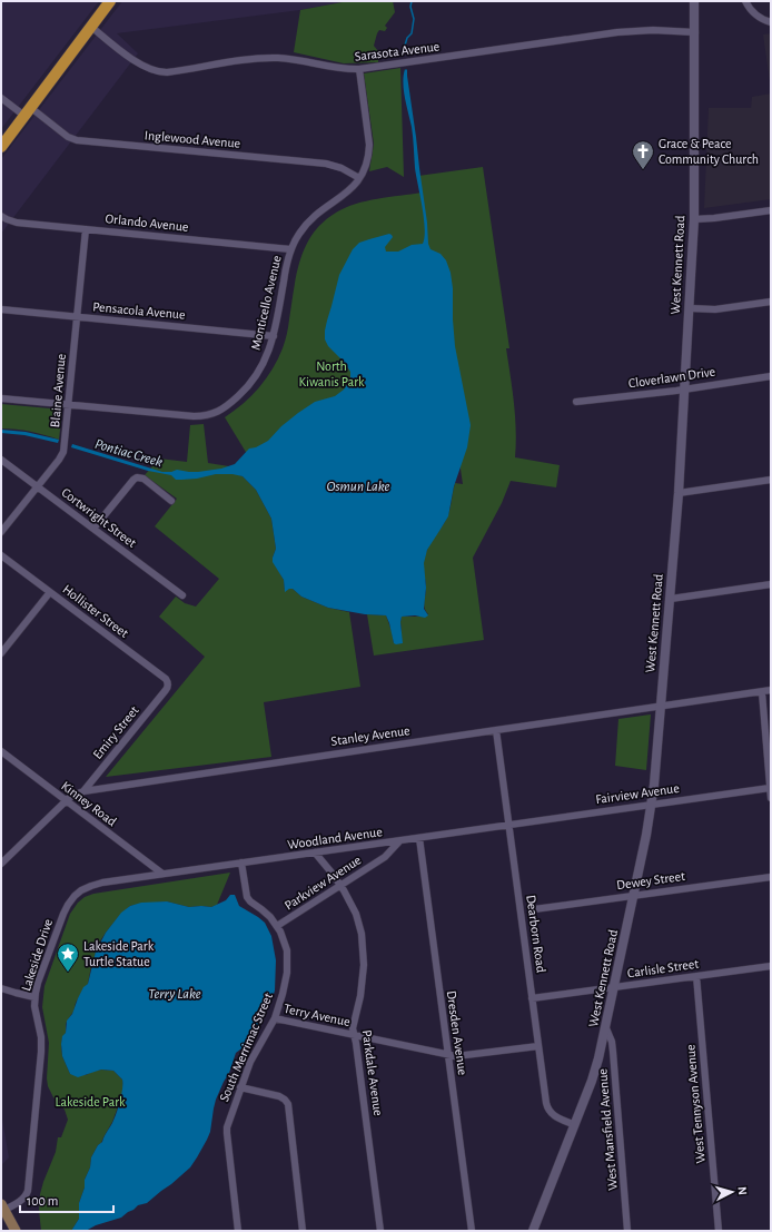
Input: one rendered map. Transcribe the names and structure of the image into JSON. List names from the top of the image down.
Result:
{
  "streets": {
    "street": [
      "Sarasota Avenue",
      "Inglewood Avenue",
      "Orlando Avenue",
      "West Kennett Road",
      "Monticello Avenue",
      "Pensacola Avenue",
      "Cloverlawn Drive",
      "Blaine Avenue",
      "Cortwright Street",
      "Hollister Street",
      "Emiry Street",
      "Stanley Avenue",
      "Fairview Avenue",
      "Kinney Road",
      "Woodland Avenue",
      "Dewey Street",
      "Parkview Avenue",
      "Dearborn Road",
      "Lakeside Drive",
      "Carlisle Street",
      "Terry Avenue",
      "Dresden Avenue",
      "South Merrimac Street",
      "Parkdale Avenue",
      "West Tennyson Avenue",
      "West Mansfield Avenue"
    ]
  },
  "crossings": [
    ["Sarasota Avenue", "West Kennett Road"],
    ["Inglewood Avenue", "Monticello Avenue"],
    ["Orlando Avenue", "Monticello Avenue"],
    ["Orlando Avenue", "Blaine Avenue"],
    ["West Kennett Road", "Cloverlawn Drive"],
    ["West Kennett Road", "Stanley Avenue"],
    ["West Kennett Road", "Fairview Avenue"],
    ["West Kennett Road", "Dewey Street"],
    ["West Kennett Road", "Dearborn Road"],
    ["West Kennett Road", "Carlisle Street"],
    ["West Kennett Road", "West Mansfield Avenue"],
    ["Monticello Avenue", "Pensacola Avenue"],
    ["Monticello Avenue", "Blaine Avenue"],
    ["Pensacola Avenue", "Blaine Avenue"],
    ["Blaine Avenue", "Cortwright Street"],
    ["Hollister Street", "Emiry Street"],
    ["Emiry Street", "Stanley Avenue"],
    ["Stanley Avenue", "Kinney Road"],
    ["Stanley Avenue", "Dearborn Road"],
    ["Fairview Avenue", "Woodland Avenue"],
    ["Fairview Avenue", "Dearborn Road"],
    ["Kinney Road", "Woodland Avenue"],
    ["Kinney Road", "Lakeside Drive"],
    ["Woodland Avenue", "Parkview Avenue"],
    ["Woodland Avenue", "Dearborn Road"],
    ["Woodland Avenue", "Lakeside Drive"],
    ["Woodland Avenue", "Dresden Avenue"],
    ["Woodland Avenue", "South Merrimac Street"],
    ["Woodland Avenue", "Parkdale Avenue"],
    ["Parkview Avenue", "South Merrimac Street"],
    ["Parkview Avenue", "Parkdale Avenue"],
    ["Dearborn Road", "Carlisle Street"],
    ["Dearborn Road", "Terry Avenue"],
    ["Carlisle Street", "West Tennyson Avenue"],
    ["Terry Avenue", "Dresden Avenue"],
    ["Terry Avenue", "South Merrimac Street"],
    ["Terry Avenue", "Parkdale Avenue"]
  ],
  "water": ["Pontiac Creek", "Osmun Lake", "Terry Lake"],
  "parks": ["North Kiwanis Park", "Lakeside Park"],
  "places": {
    "church": ["Grace & Peace Community Church"],
    "place": ["Lakeside Park Turtle Statue"]
  },
  "scale_bar": "100 m",
  "north": "right"
}
